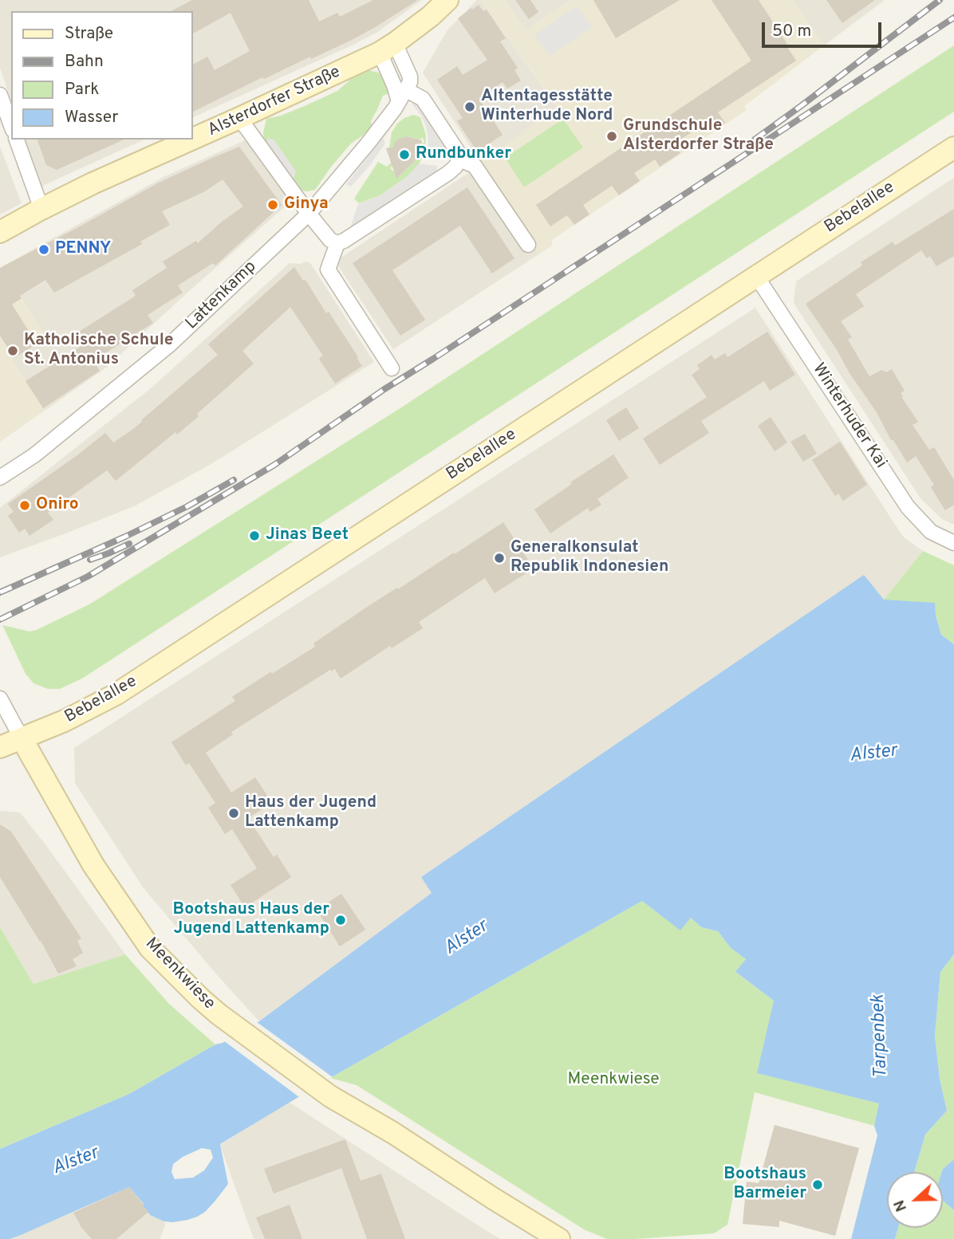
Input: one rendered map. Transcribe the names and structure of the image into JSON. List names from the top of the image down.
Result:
{
  "streets": {
    "street": [
      "Alsterdorfer Straße",
      "Bebelallee",
      "Lattenkamp",
      "Winterhuder Kai",
      "Meenkwiese"
    ]
  },
  "crossings": [
    ["Bebelallee", "Winterhuder Kai"],
    ["Bebelallee", "Meenkwiese"]
  ],
  "water": ["Alster", "Tarpenbek"],
  "parks": ["Meenkwiese"],
  "places": [
    "Altentagesstätte Winterhude Nord",
    "Grundschule Alsterdorfer Straße",
    "Rundbunker",
    "Ginya",
    "PENNY",
    "Katholische Schule St. Antonius",
    "Oniro",
    "Jinas Beet",
    "Generalkonsulat Republik Indonesien",
    "Haus der Jugend Lattenkamp",
    "Bootshaus Haus der Jugend Lattenkamp",
    "Bootshaus Barmeier"
  ],
  "legend": [
    "Straße",
    "Bahn",
    "Park",
    "Wasser"
  ],
  "scale_bar": "50 m",
  "north": "left"
}
